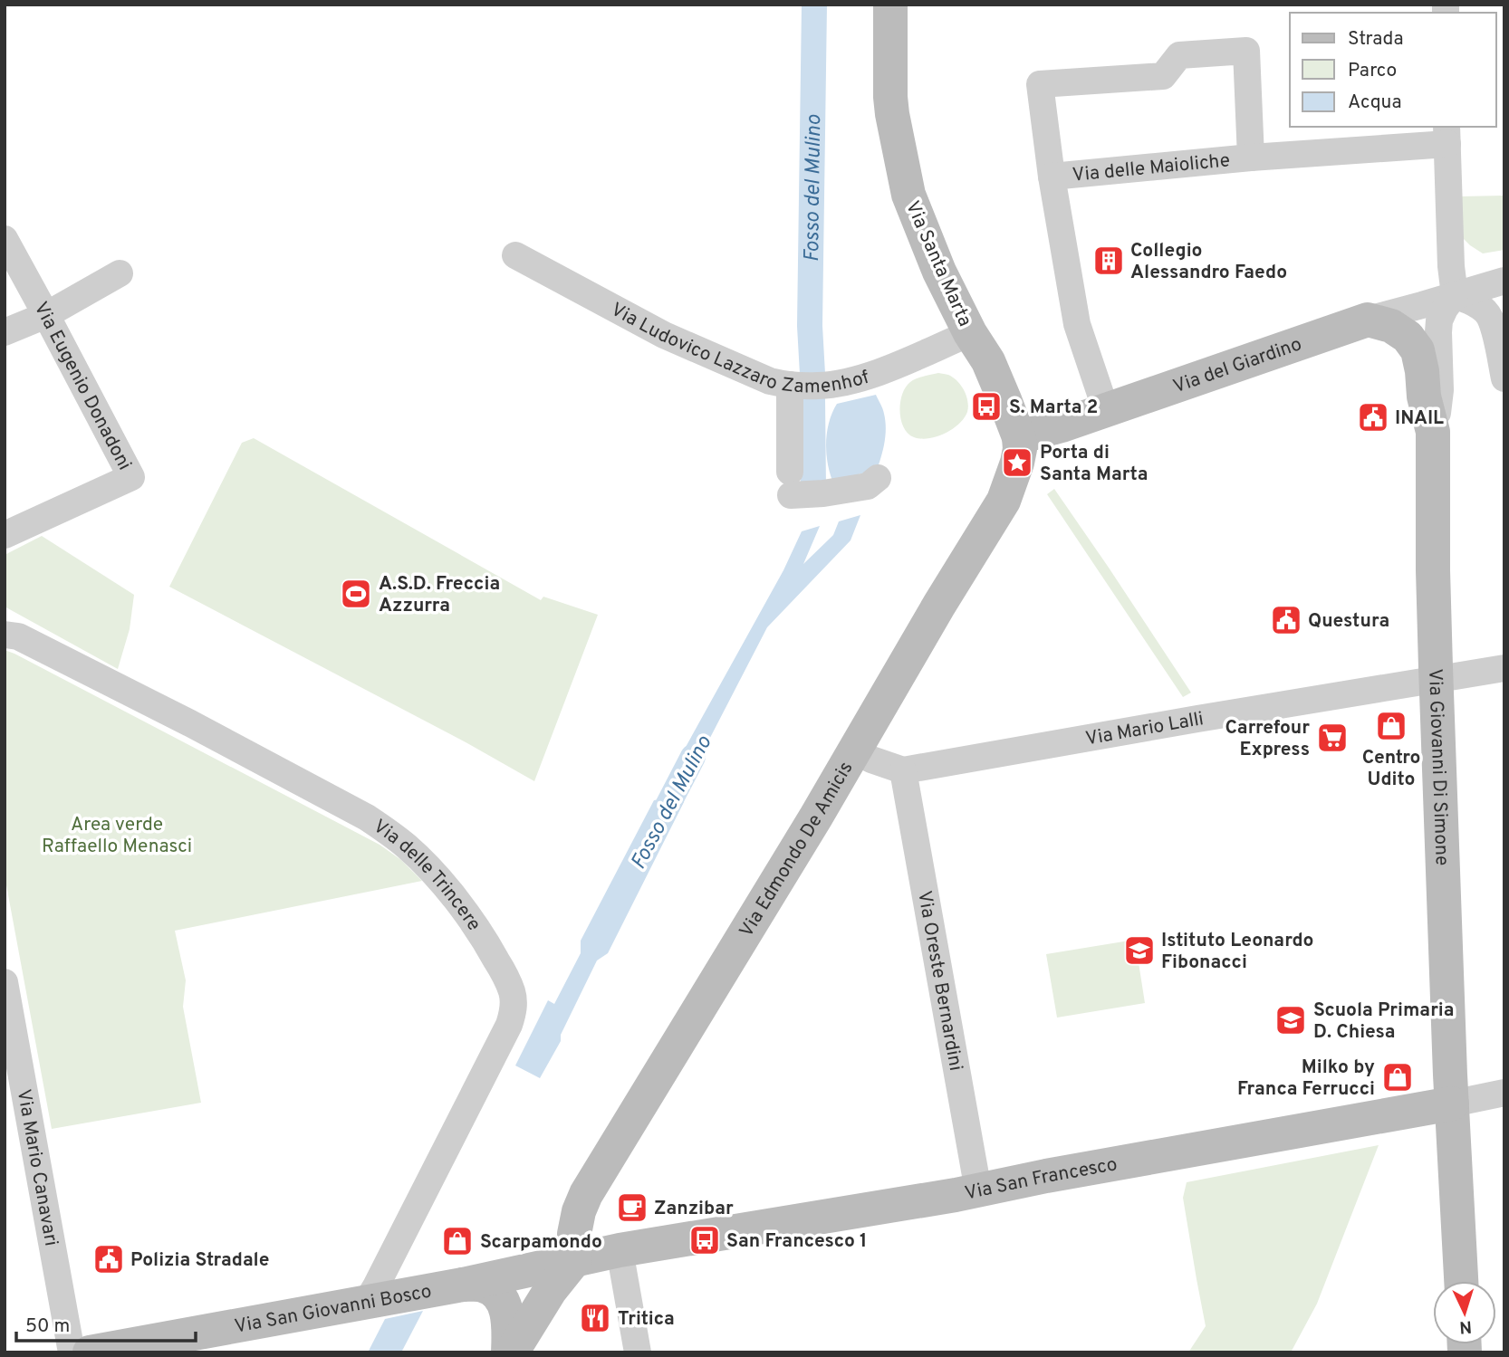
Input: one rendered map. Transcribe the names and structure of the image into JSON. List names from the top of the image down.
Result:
{
  "streets": {
    "street": [
      "Via delle Maioliche",
      "Via Santa Marta",
      "Via Ludovico Lazzaro Zamenhof",
      "Via del Giardino",
      "Via Eugenio Donadoni",
      "Via Mario Lalli",
      "Via Giovanni Di Simone",
      "Via Edmondo De Amicis",
      "Via delle Trincere",
      "Via Oreste Bernardini",
      "Via Mario Canavari",
      "Via San Francesco",
      "Via San Giovanni Bosco"
    ]
  },
  "crossings": [
    ["Via delle Maioliche", "Via del Giardino"],
    ["Via Santa Marta", "Via Ludovico Lazzaro Zamenhof"],
    ["Via Santa Marta", "Via del Giardino"],
    ["Via Santa Marta", "Via Edmondo De Amicis"],
    ["Via del Giardino", "Via Giovanni Di Simone"],
    ["Via del Giardino", "Via Edmondo De Amicis"],
    ["Via Mario Lalli", "Via Giovanni Di Simone"],
    ["Via Mario Lalli", "Via Edmondo De Amicis"],
    ["Via Mario Lalli", "Via Oreste Bernardini"],
    ["Via Giovanni Di Simone", "Via San Francesco"],
    ["Via Edmondo De Amicis", "Via San Francesco"],
    ["Via Edmondo De Amicis", "Via San Giovanni Bosco"],
    ["Via delle Trincere", "Via San Giovanni Bosco"],
    ["Via Oreste Bernardini", "Via San Francesco"],
    ["Via San Francesco", "Via San Giovanni Bosco"]
  ],
  "water": ["Fosso del Mulino"],
  "parks": ["Area verde Raffaello Menasci"],
  "places": {
    "building": ["Collegio Alessandro Faedo"],
    "bus stop": ["S. Marta 2", "San Francesco 1"],
    "public building": ["INAIL", "Questura", "Polizia Stradale"],
    "place": ["Porta di Santa Marta"],
    "sports": ["A.S.D. Freccia Azzurra"],
    "shop": ["Centro Udito", "Milko by Franca Ferrucci", "Scarpamondo"],
    "supermarket": ["Carrefour Express"],
    "school or university": ["Istituto Leonardo Fibonacci", "Scuola Primaria D. Chiesa"],
    "cafe": ["Zanzibar"],
    "restaurant": ["Tritica"]
  },
  "legend": ["Strada", "Parco", "Acqua"],
  "scale_bar": "50 m",
  "north": "bottom"
}
